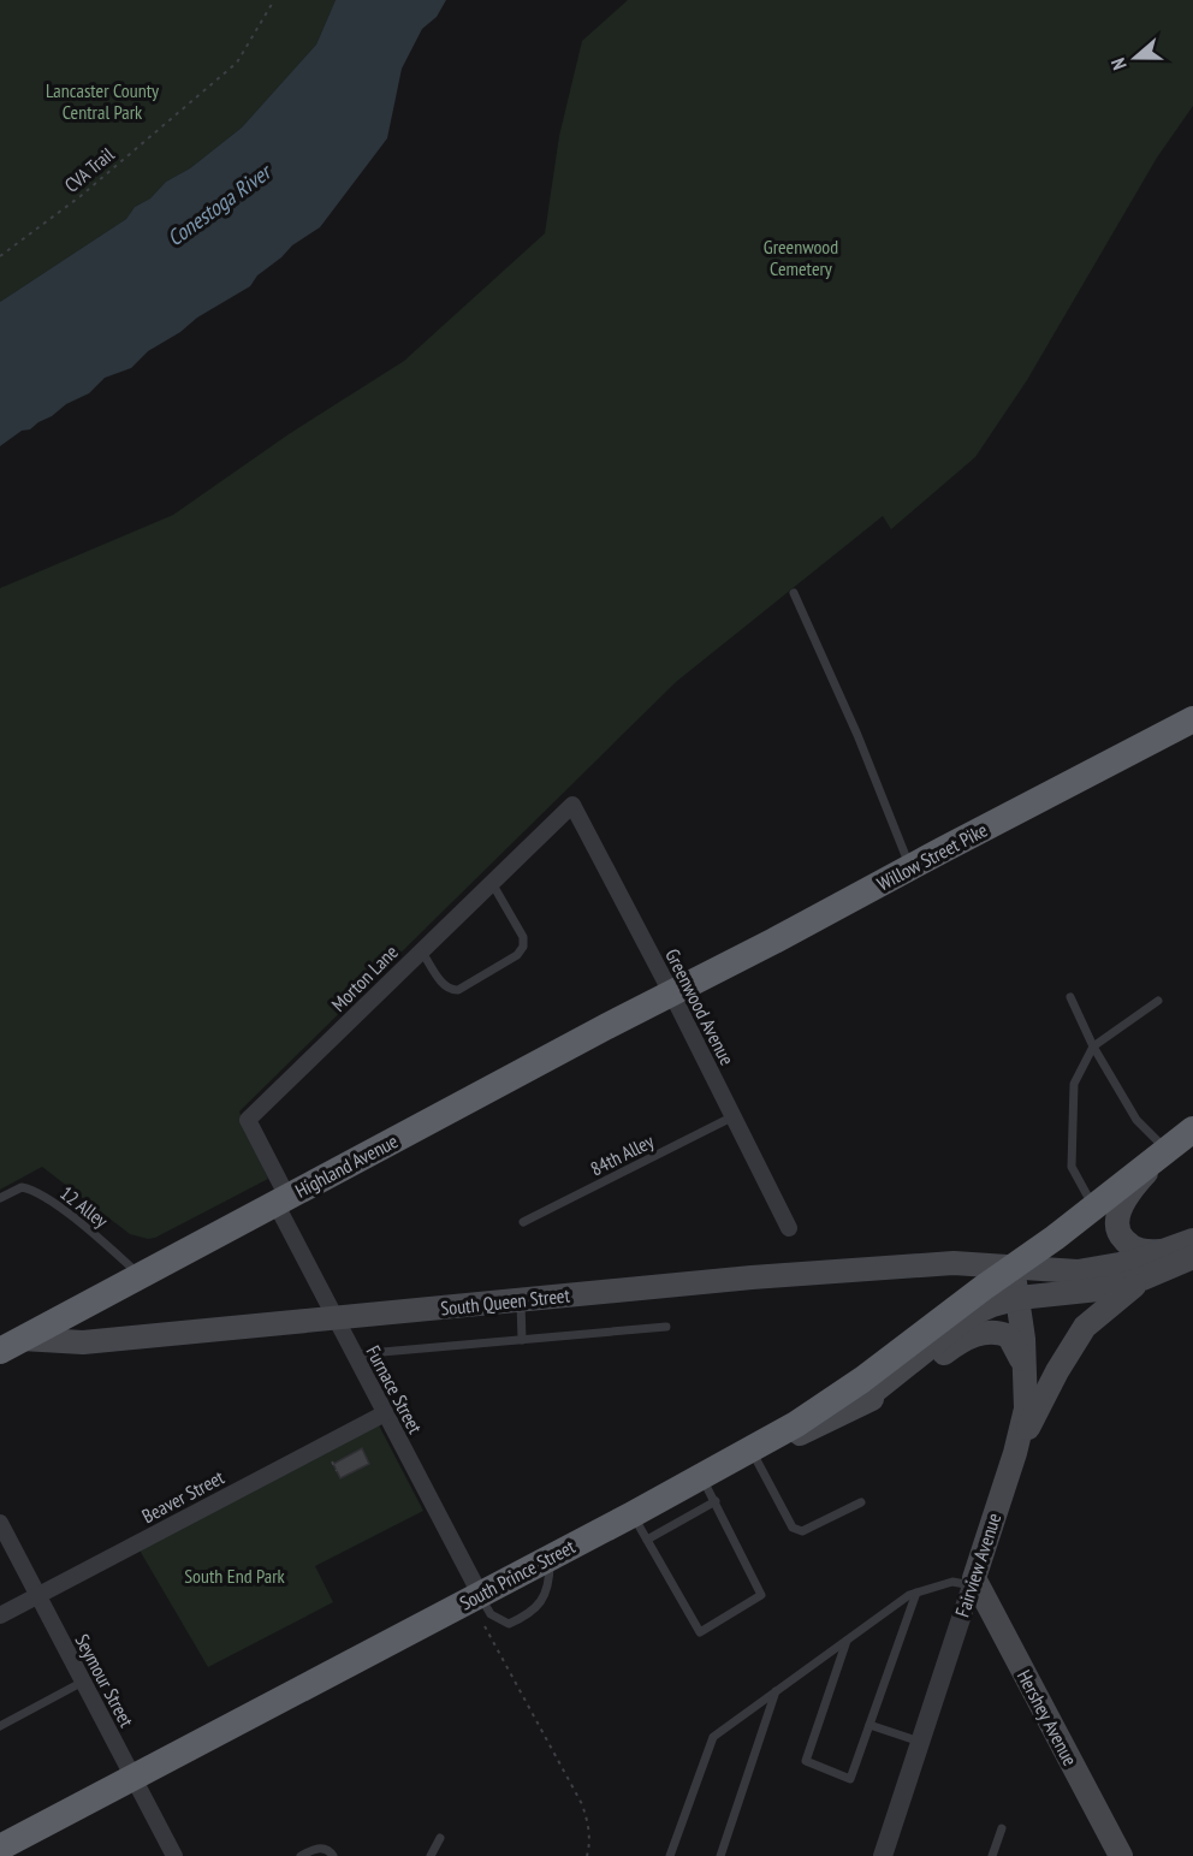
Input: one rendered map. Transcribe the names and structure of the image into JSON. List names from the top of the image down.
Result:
{
  "streets": {
    "highway": ["Willow Street Pike", "Highland Avenue", "South Prince Street"],
    "main road": ["South Queen Street", "Fairview Avenue", "Hershey Avenue"],
    "street": [
      "Morton Lane",
      "Greenwood Avenue",
      "Furnace Street",
      "Beaver Street",
      "Seymour Street"
    ],
    "lane": ["84th Alley", "12 Alley"],
    "path": ["CVA Trail"]
  },
  "crossings": [
    ["Willow Street Pike", "Greenwood Avenue"],
    ["Willow Street Pike", "Highland Avenue"],
    ["Morton Lane", "Greenwood Avenue"],
    ["Morton Lane", "Highland Avenue"],
    ["Morton Lane", "Furnace Street"],
    ["Greenwood Avenue", "84th Alley"],
    ["Greenwood Avenue", "Highland Avenue"],
    ["Highland Avenue", "12 Alley"],
    ["Highland Avenue", "South Queen Street"],
    ["Highland Avenue", "Furnace Street"],
    ["South Queen Street", "Furnace Street"],
    ["South Queen Street", "Fairview Avenue"],
    ["South Queen Street", "South Prince Street"],
    ["Furnace Street", "Beaver Street"],
    ["Furnace Street", "South Prince Street"],
    ["Beaver Street", "Seymour Street"],
    ["Fairview Avenue", "South Prince Street"],
    ["Fairview Avenue", "Hershey Avenue"],
    ["South Prince Street", "Seymour Street"]
  ],
  "water": ["Conestoga River"],
  "parks": ["Lancaster County Central Park", "Greenwood Cemetery", "South End Park"],
  "north": "left"
}
